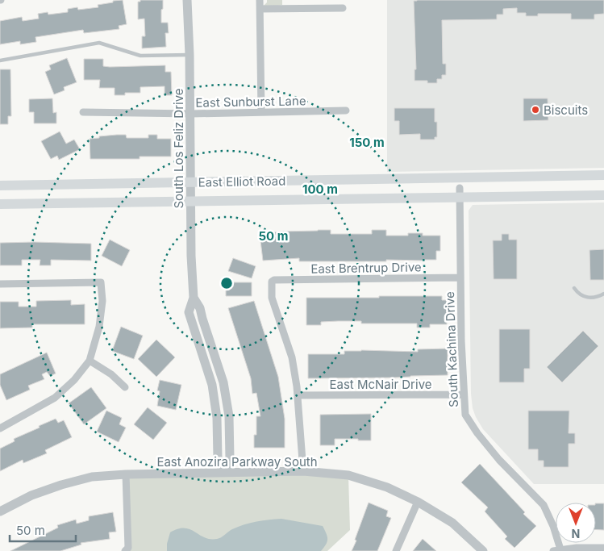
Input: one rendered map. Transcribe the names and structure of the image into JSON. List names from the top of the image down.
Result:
{
  "streets": {
    "main road": ["East Elliot Road"],
    "street": [
      "East Sunburst Lane",
      "South Los Feliz Drive",
      "East Brentrup Drive",
      "South Kachina Drive",
      "East McNair Drive",
      "East Anozira Parkway South"
    ]
  },
  "crossings": [
    ["East Sunburst Lane", "South Los Feliz Drive"],
    ["South Los Feliz Drive", "East Elliot Road"],
    ["South Los Feliz Drive", "East Anozira Parkway South"],
    ["East Elliot Road", "South Kachina Drive"],
    ["East Brentrup Drive", "South Kachina Drive"],
    ["East Brentrup Drive", "East McNair Drive"],
    ["South Kachina Drive", "East McNair Drive"]
  ],
  "places": ["Biscuits"],
  "scale_bar": "50 m",
  "north": "bottom",
  "rings": ["150 m", "100 m", "50 m"]
}
